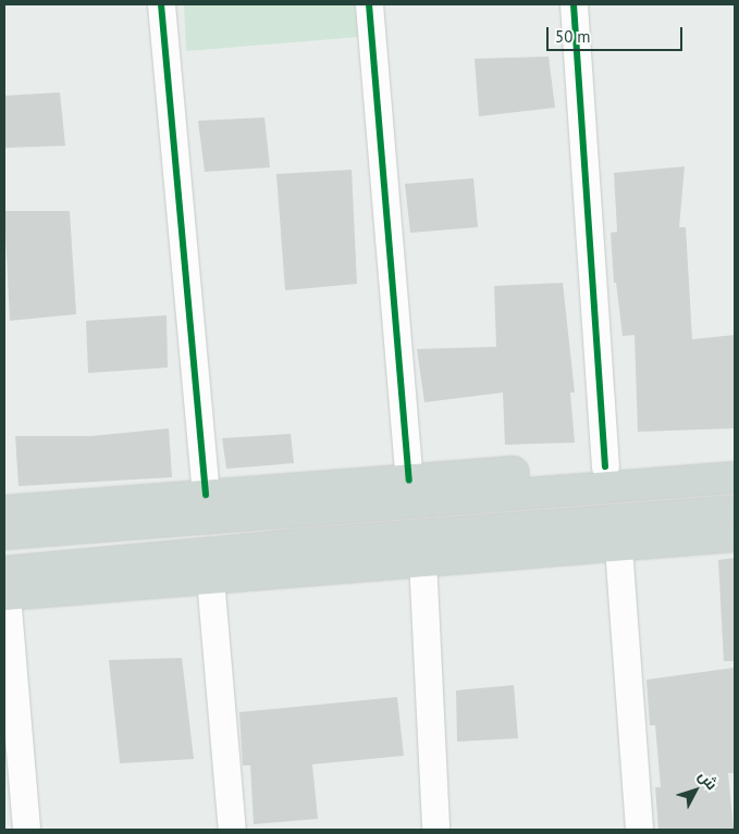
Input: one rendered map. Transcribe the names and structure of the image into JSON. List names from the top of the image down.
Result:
{
  "scale_bar": "50 m",
  "north": "top right"
}
